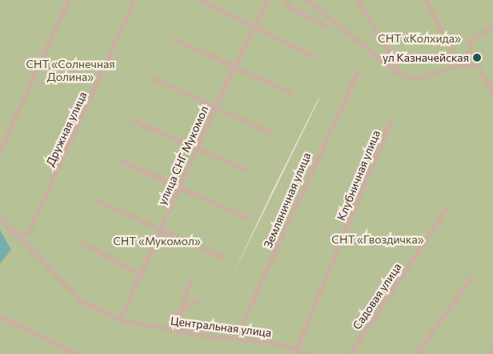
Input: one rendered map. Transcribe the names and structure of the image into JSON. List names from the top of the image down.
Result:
{
  "streets": {
    "street": [
      "Дружная улица",
      "улица СНГ Мукомол",
      "Клубничная улица",
      "Земляничная улица",
      "Садовая улица",
      "Центральная улица"
    ]
  },
  "crossings": [
    ["Дружная улица", "Центральная улица"],
    ["улица СНГ Мукомол", "Центральная улица"],
    ["Клубничная улица", "Центральная улица"],
    ["Земляничная улица", "Центральная улица"]
  ],
  "parks": [
    "СНТ «Колхида»",
    "СНТ «Солнечная Долина»",
    "СНТ «Гвоздичка»",
    "СНТ «Мукомол»"
  ],
  "places": ["ул Казначейская"]
}
